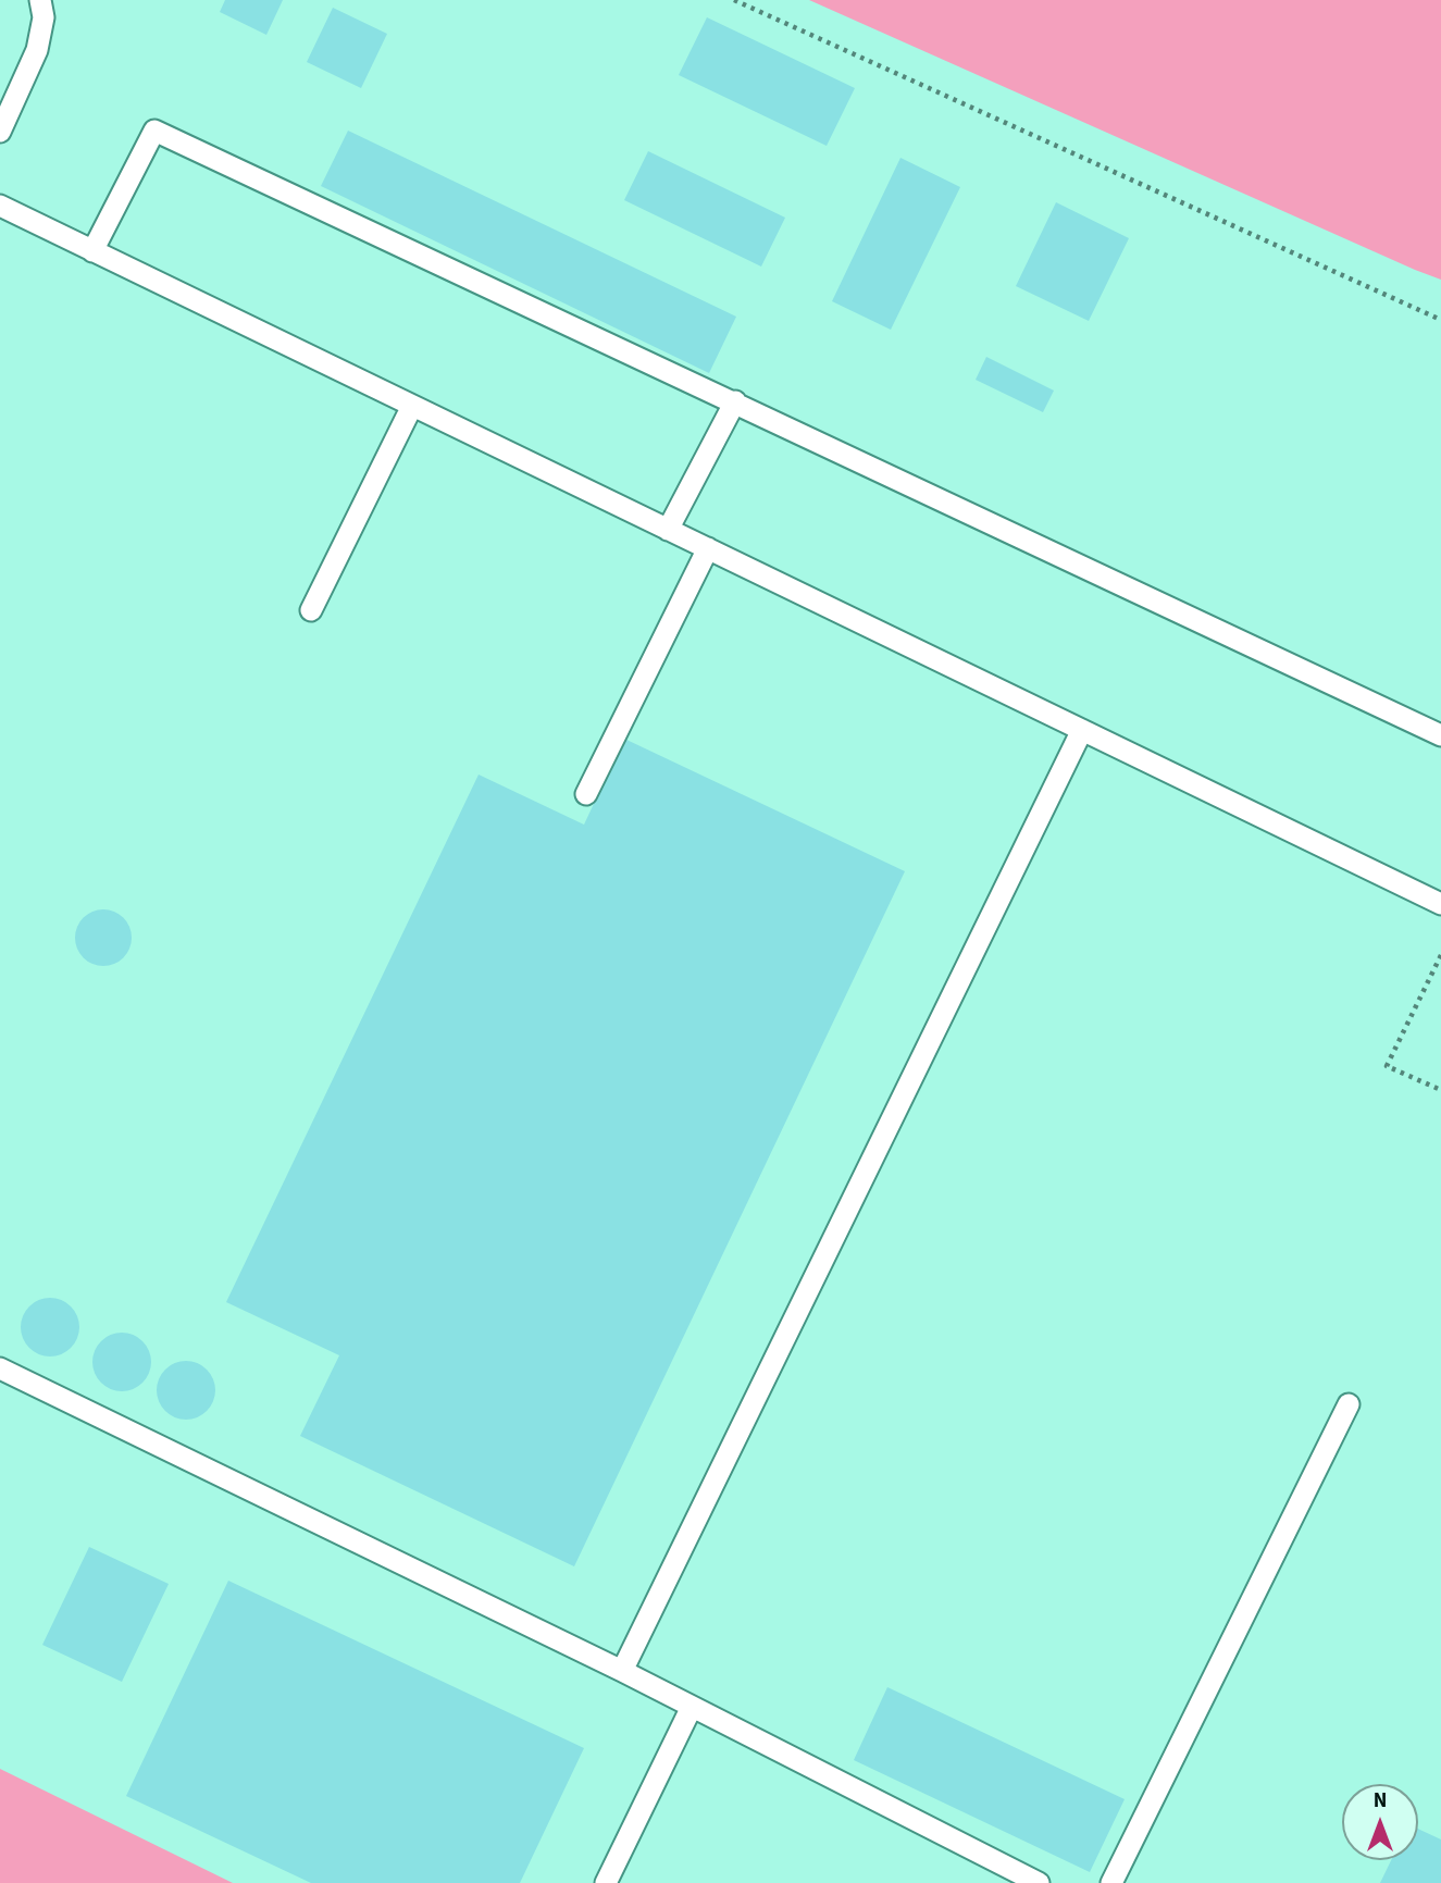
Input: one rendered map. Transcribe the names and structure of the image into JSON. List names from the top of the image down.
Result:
{
  "north": "top"
}
